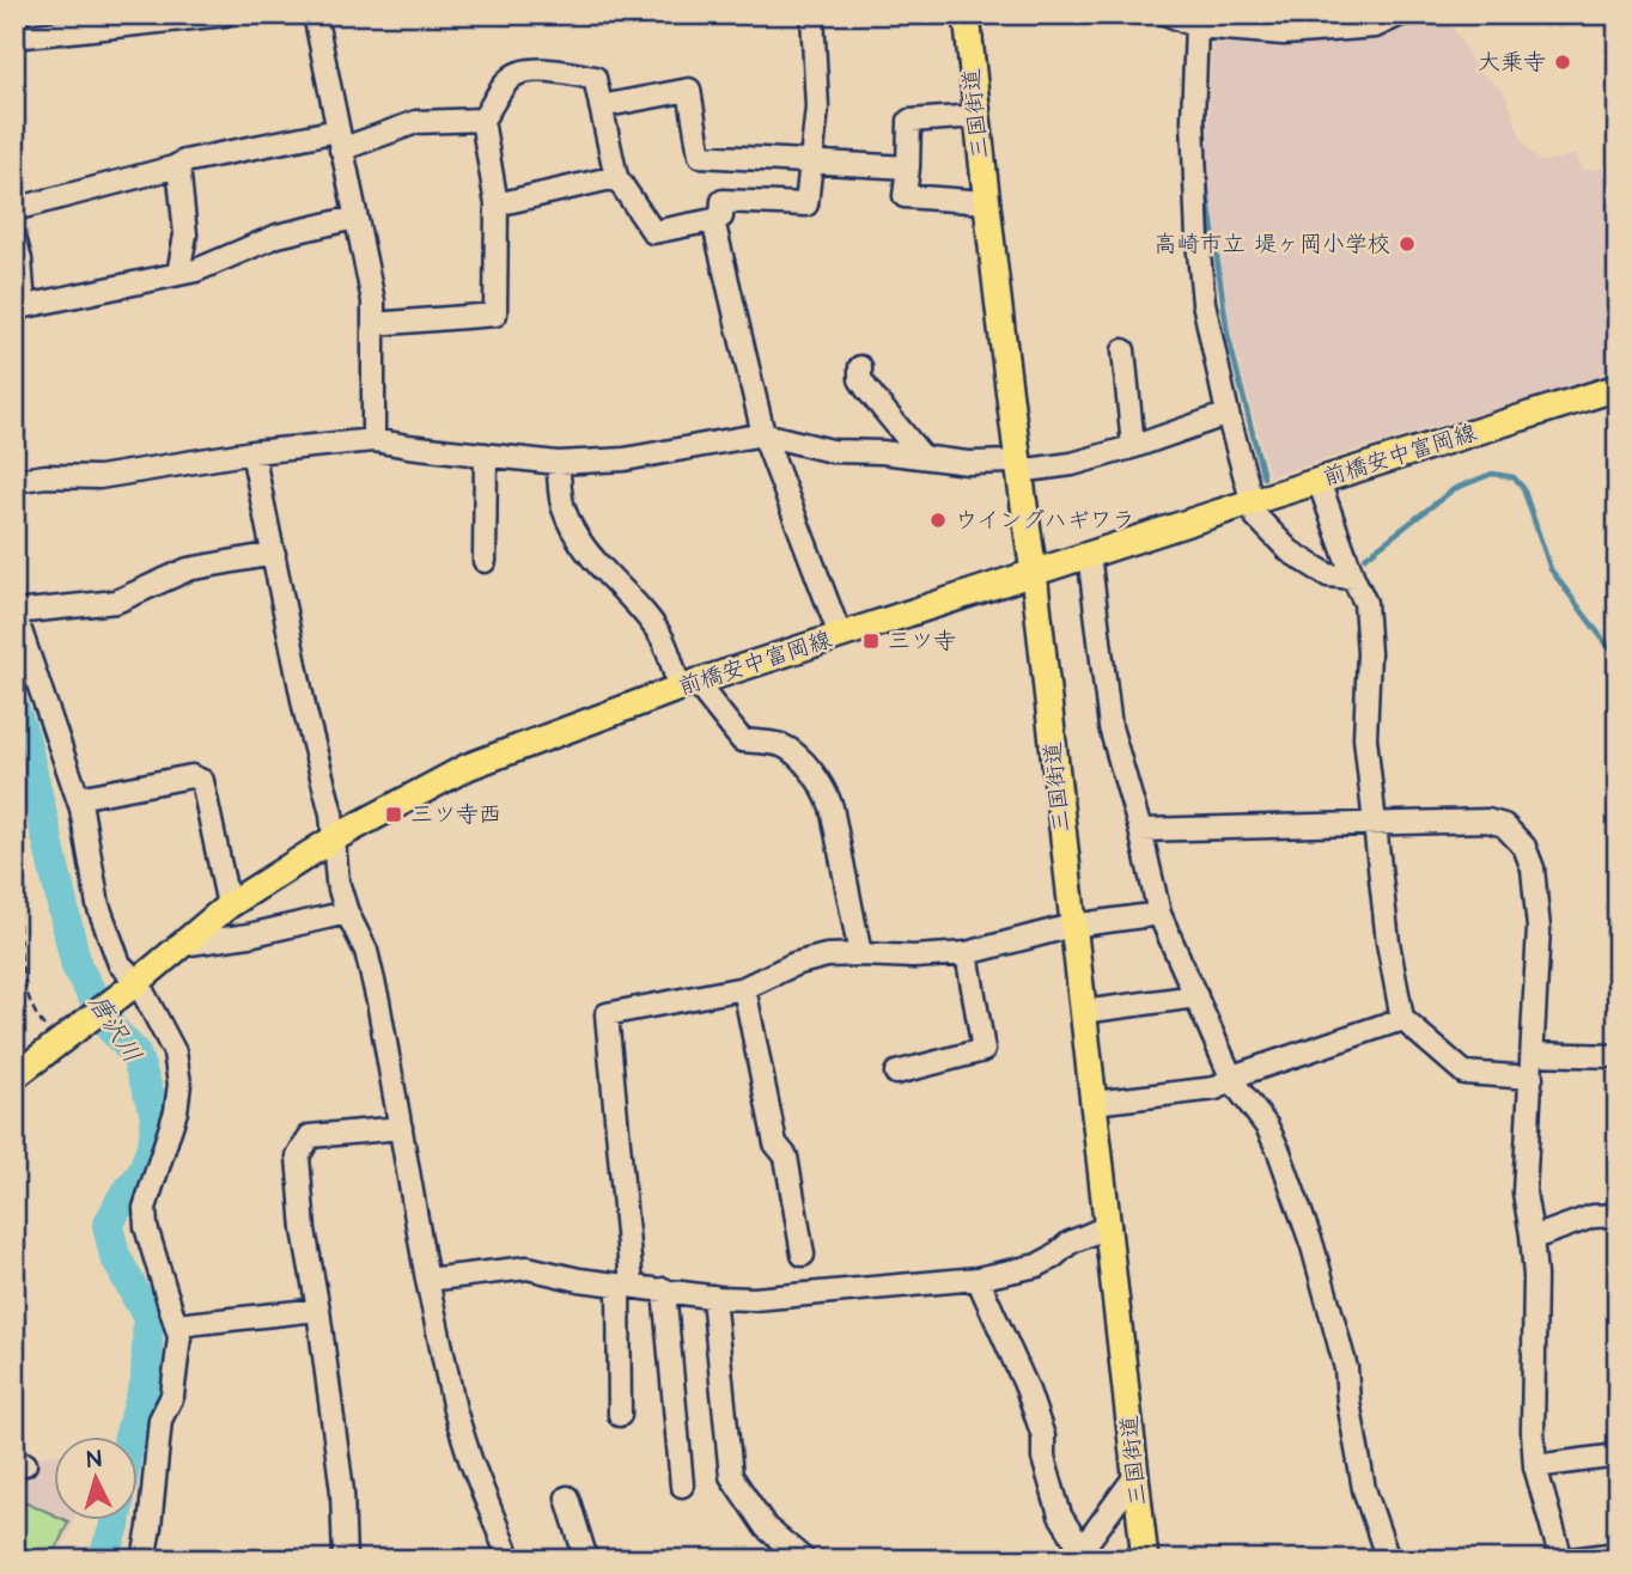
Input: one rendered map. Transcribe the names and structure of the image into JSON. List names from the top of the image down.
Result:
{
  "streets": {
    "main road": ["三国街道", "前橋安中富岡線"]
  },
  "crossings": [
    ["三国街道", "前橋安中富岡線"]
  ],
  "water": ["唐沢川"],
  "places": {
    "other": ["大乗寺", "高崎市立 堤ヶ岡小学校", "ウイングハギワラ"],
    "transit": ["三ツ寺", "三ツ寺西"]
  },
  "north": "top"
}
